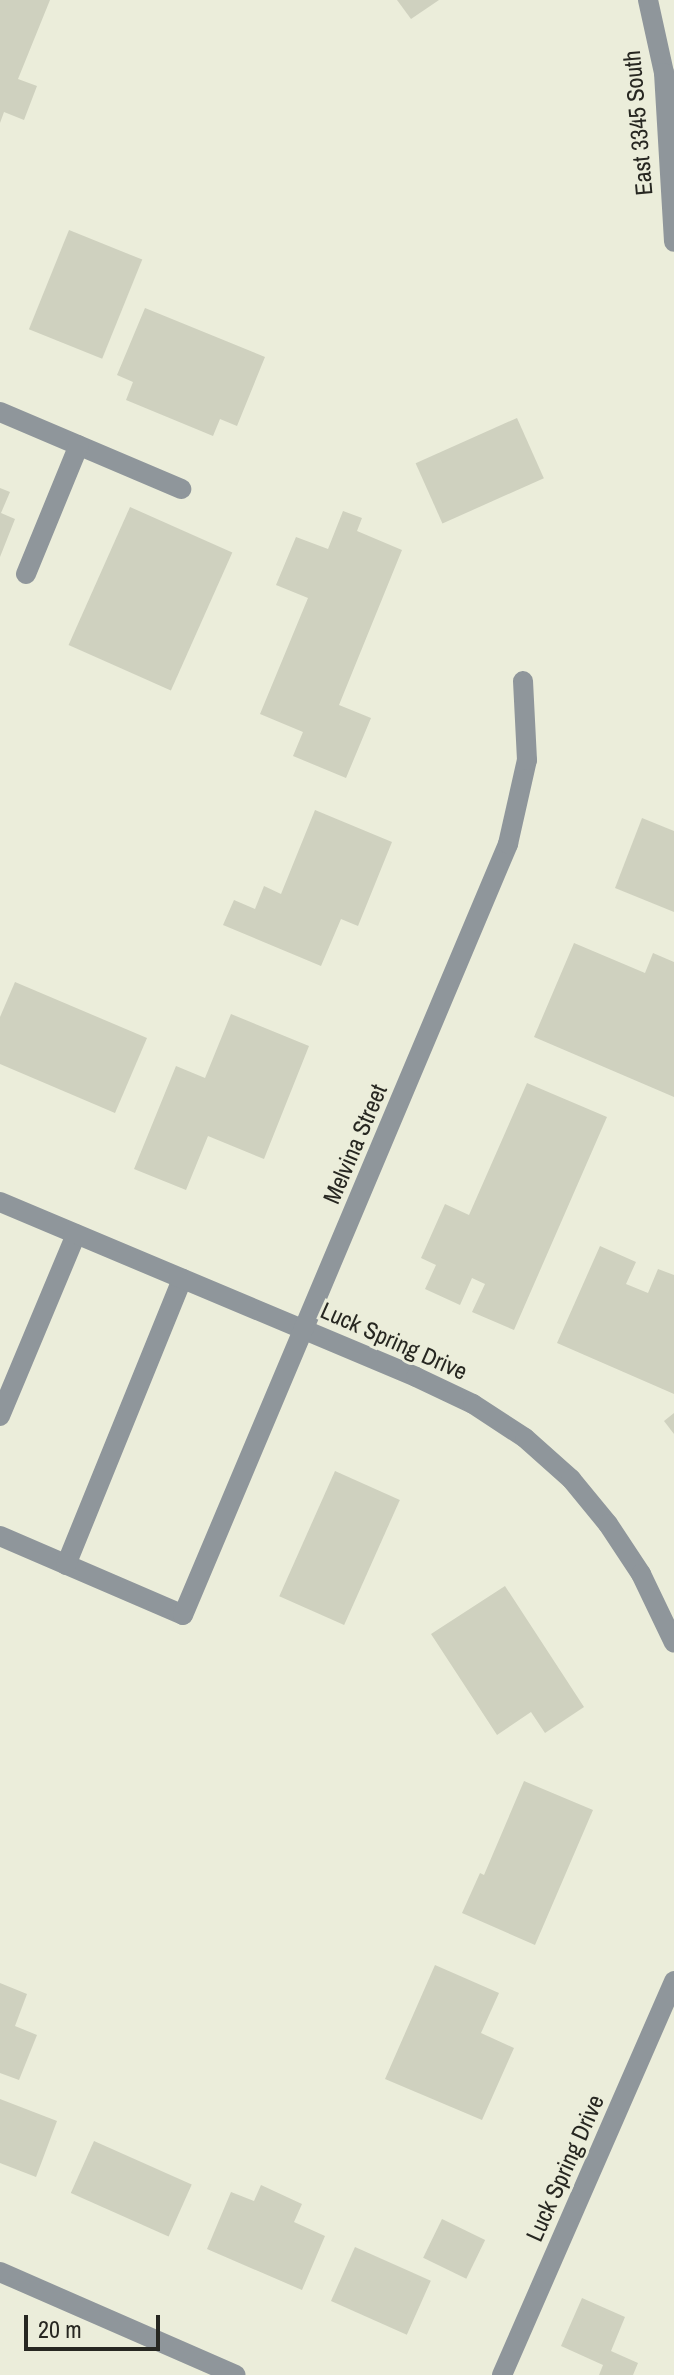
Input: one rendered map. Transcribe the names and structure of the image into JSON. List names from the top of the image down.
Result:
{
  "streets": {
    "street": ["East 3345 South", "Melvina Street", "Luck Spring Drive"]
  },
  "crossings": [
    ["Melvina Street", "Luck Spring Drive"]
  ],
  "scale_bar": "20 m"
}
